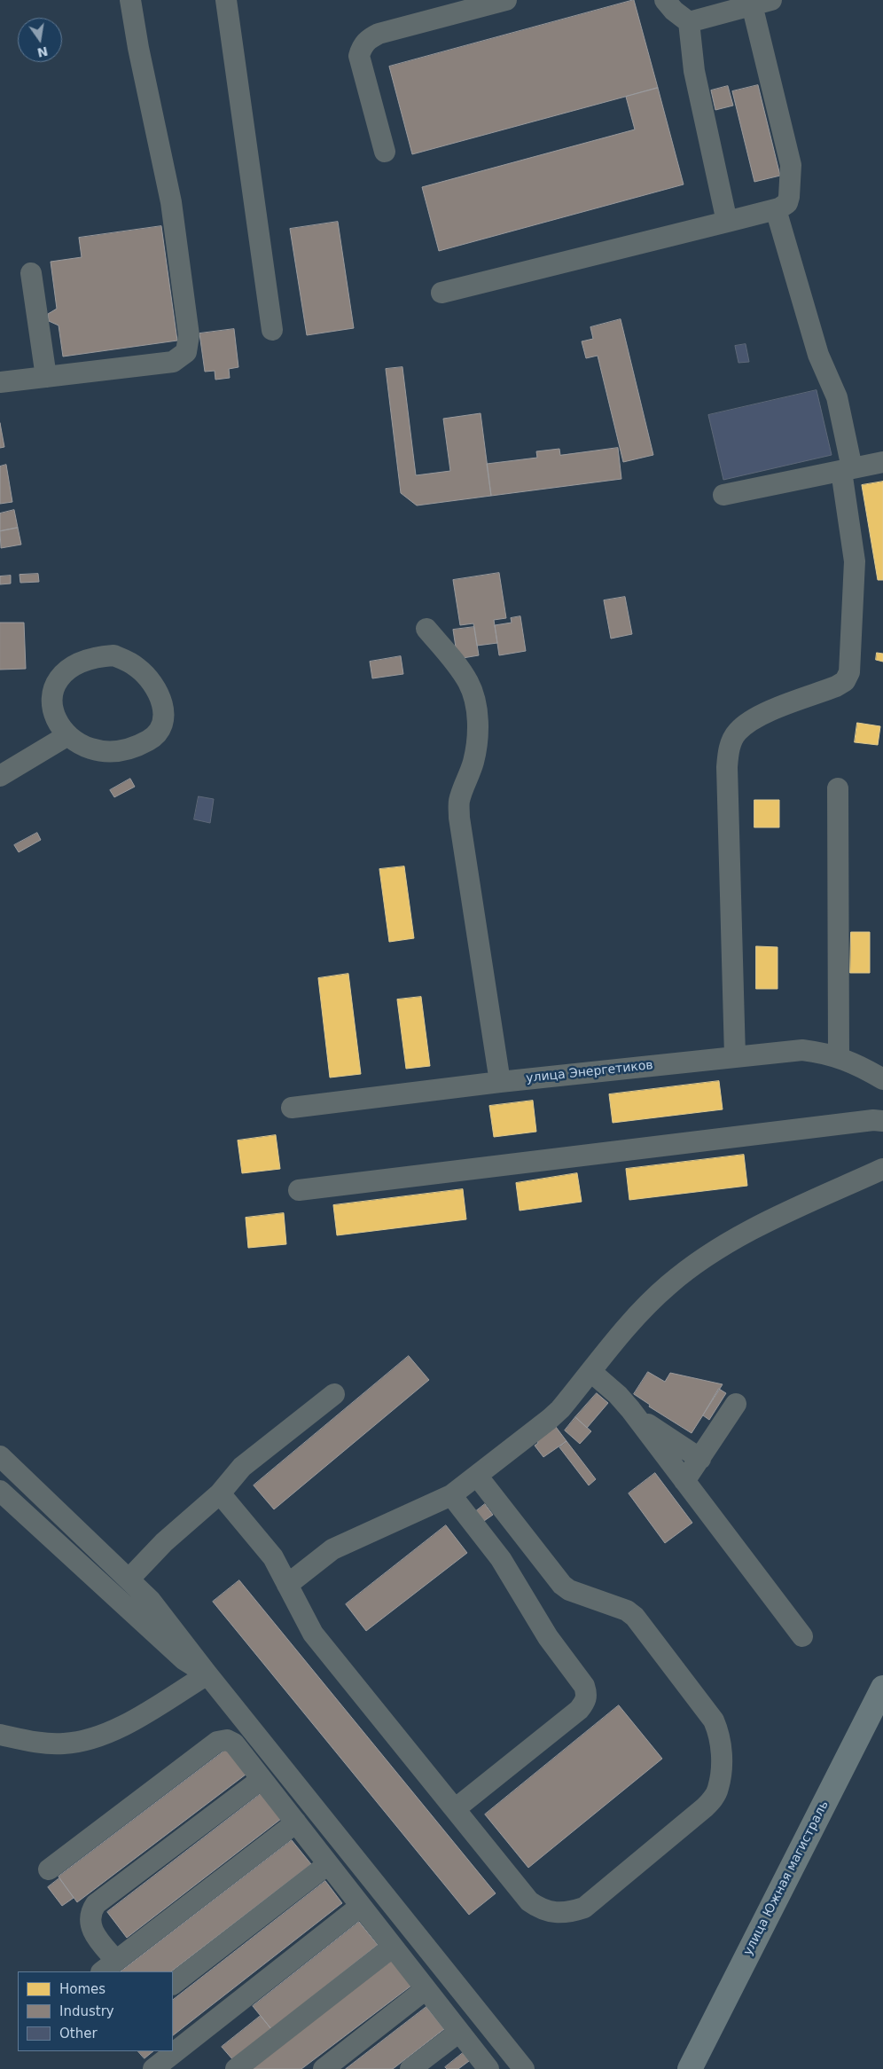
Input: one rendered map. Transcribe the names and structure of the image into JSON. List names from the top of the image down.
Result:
{
  "streets": {
    "highway": ["улица Южная магистраль"],
    "street": ["улица Энергетиков"]
  },
  "legend": ["Homes", "Industry", "Other"],
  "north": "bottom"
}
